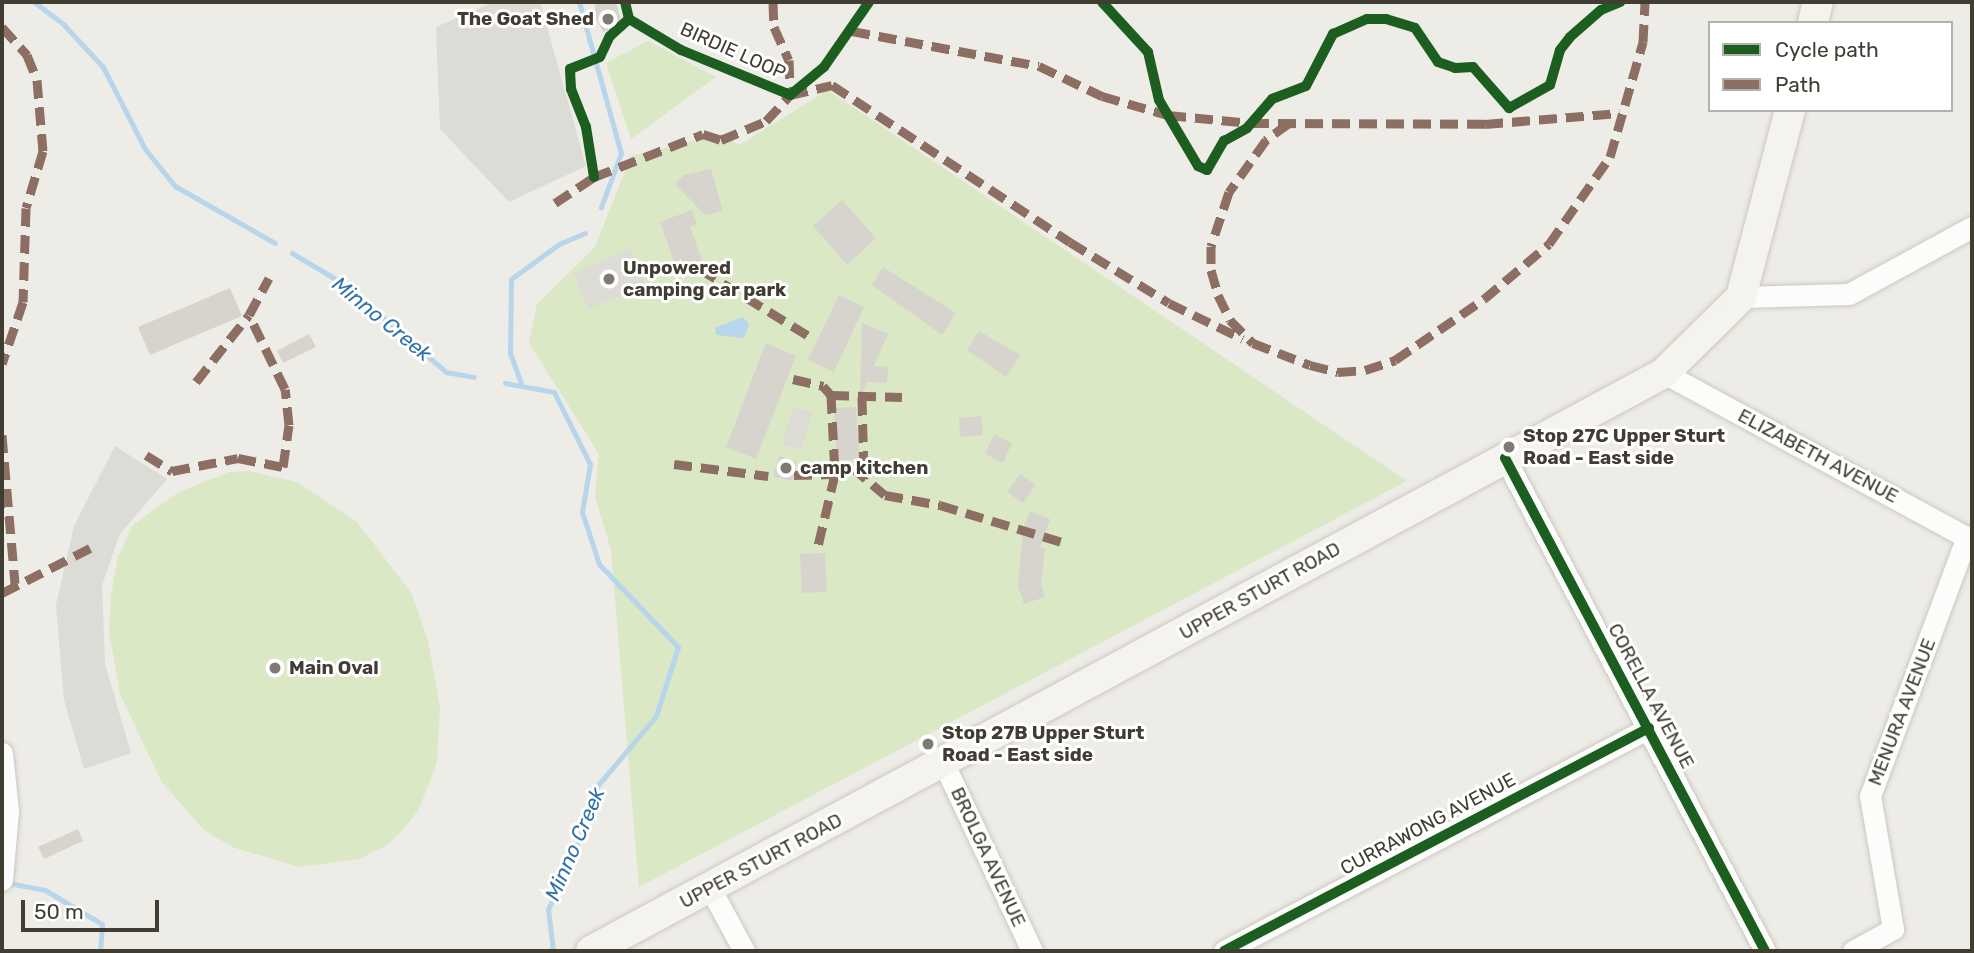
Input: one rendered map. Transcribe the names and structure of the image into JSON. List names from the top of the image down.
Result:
{
  "streets": {
    "main road": ["UPPER STURT ROAD"],
    "street": [
      "ELIZABETH AVENUE",
      "CORELLA AVENUE",
      "MENURA AVENUE",
      "CURRAWONG AVENUE",
      "BROLGA AVENUE"
    ],
    "cycle path": ["BIRDIE LOOP"]
  },
  "crossings": [
    ["ELIZABETH AVENUE", "UPPER STURT ROAD"],
    ["ELIZABETH AVENUE", "MENURA AVENUE"],
    ["UPPER STURT ROAD", "CORELLA AVENUE"],
    ["UPPER STURT ROAD", "BROLGA AVENUE"],
    ["CORELLA AVENUE", "CURRAWONG AVENUE"]
  ],
  "water": ["Minno Creek"],
  "places": [
    "The Goat Shed",
    "Unpowered camping car park",
    "Stop 27C Upper Sturt Road - East side",
    "camp kitchen",
    "Main Oval",
    "Stop 27B Upper Sturt Road - East side"
  ],
  "legend": ["Cycle path", "Path"],
  "scale_bar": "50 m"
}
